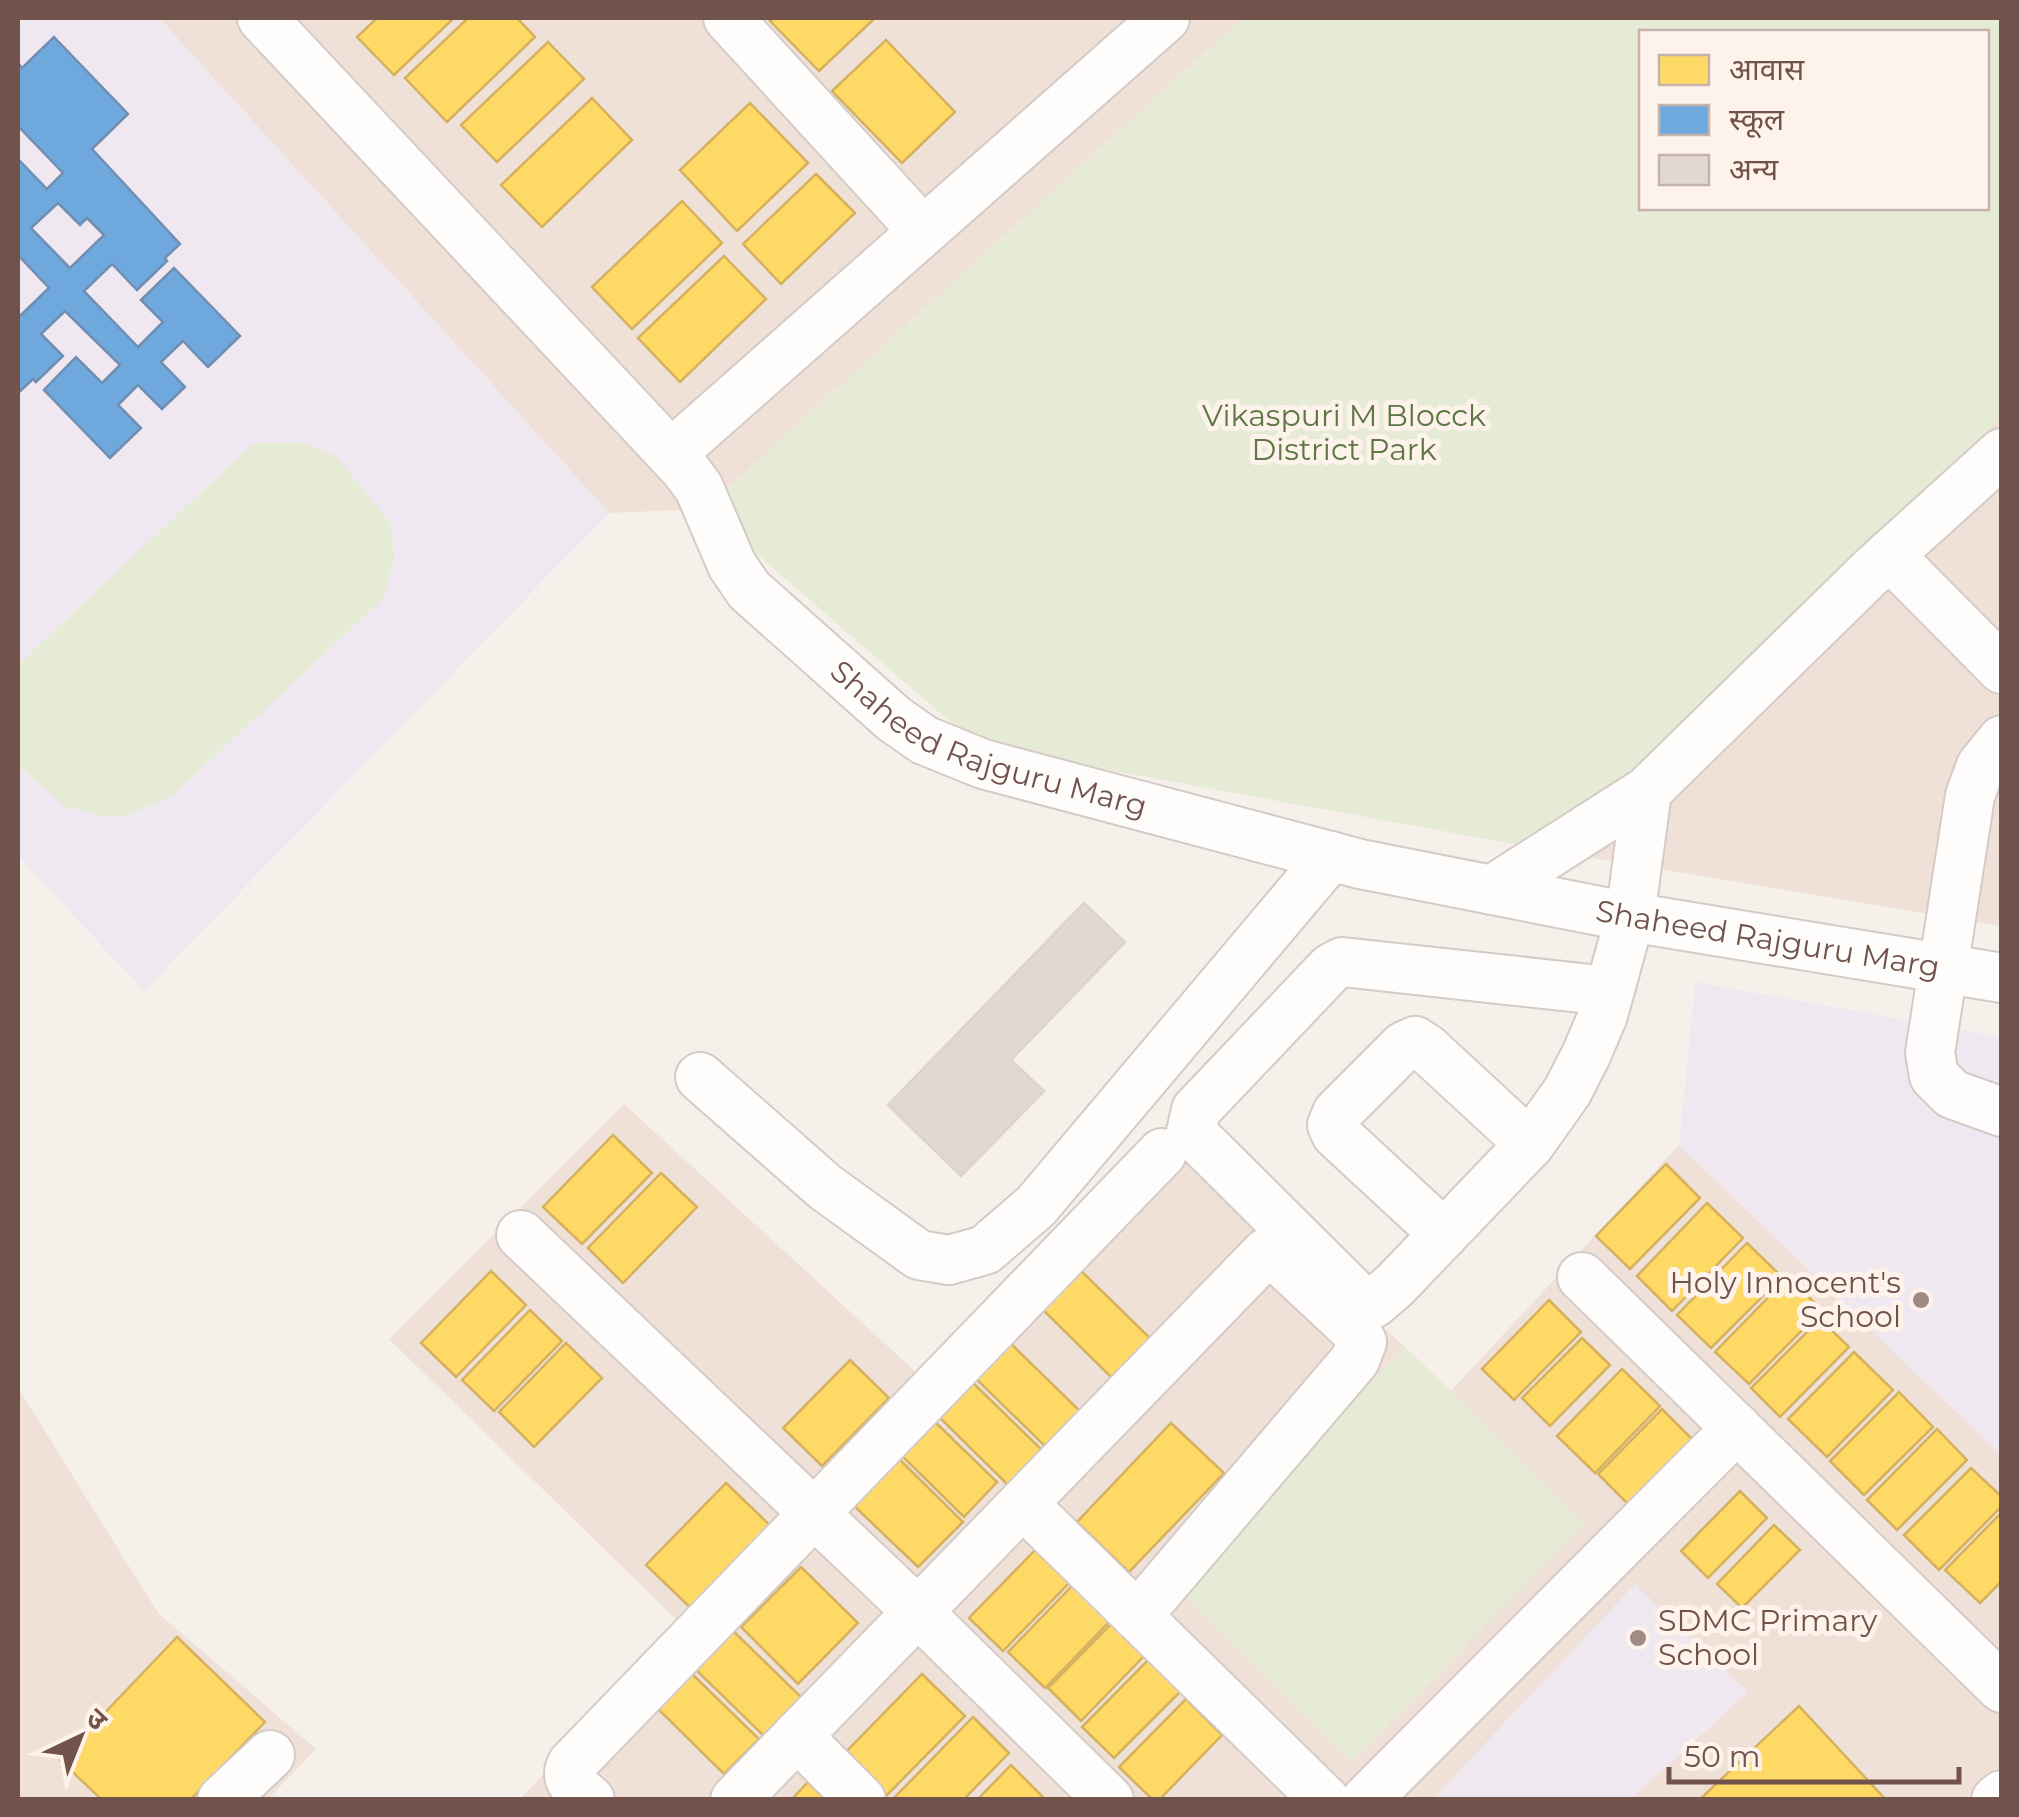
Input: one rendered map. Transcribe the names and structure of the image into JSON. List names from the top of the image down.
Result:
{
  "streets": {
    "street": ["Shaheed Rajguru Marg"]
  },
  "parks": ["Vikaspuri M Blocck District Park"],
  "places": ["Holy Innocent's School", "SDMC Primary School"],
  "legend": ["आवास", "स्कूल", "अन्य"],
  "scale_bar": "50 m",
  "north": "top right"
}
